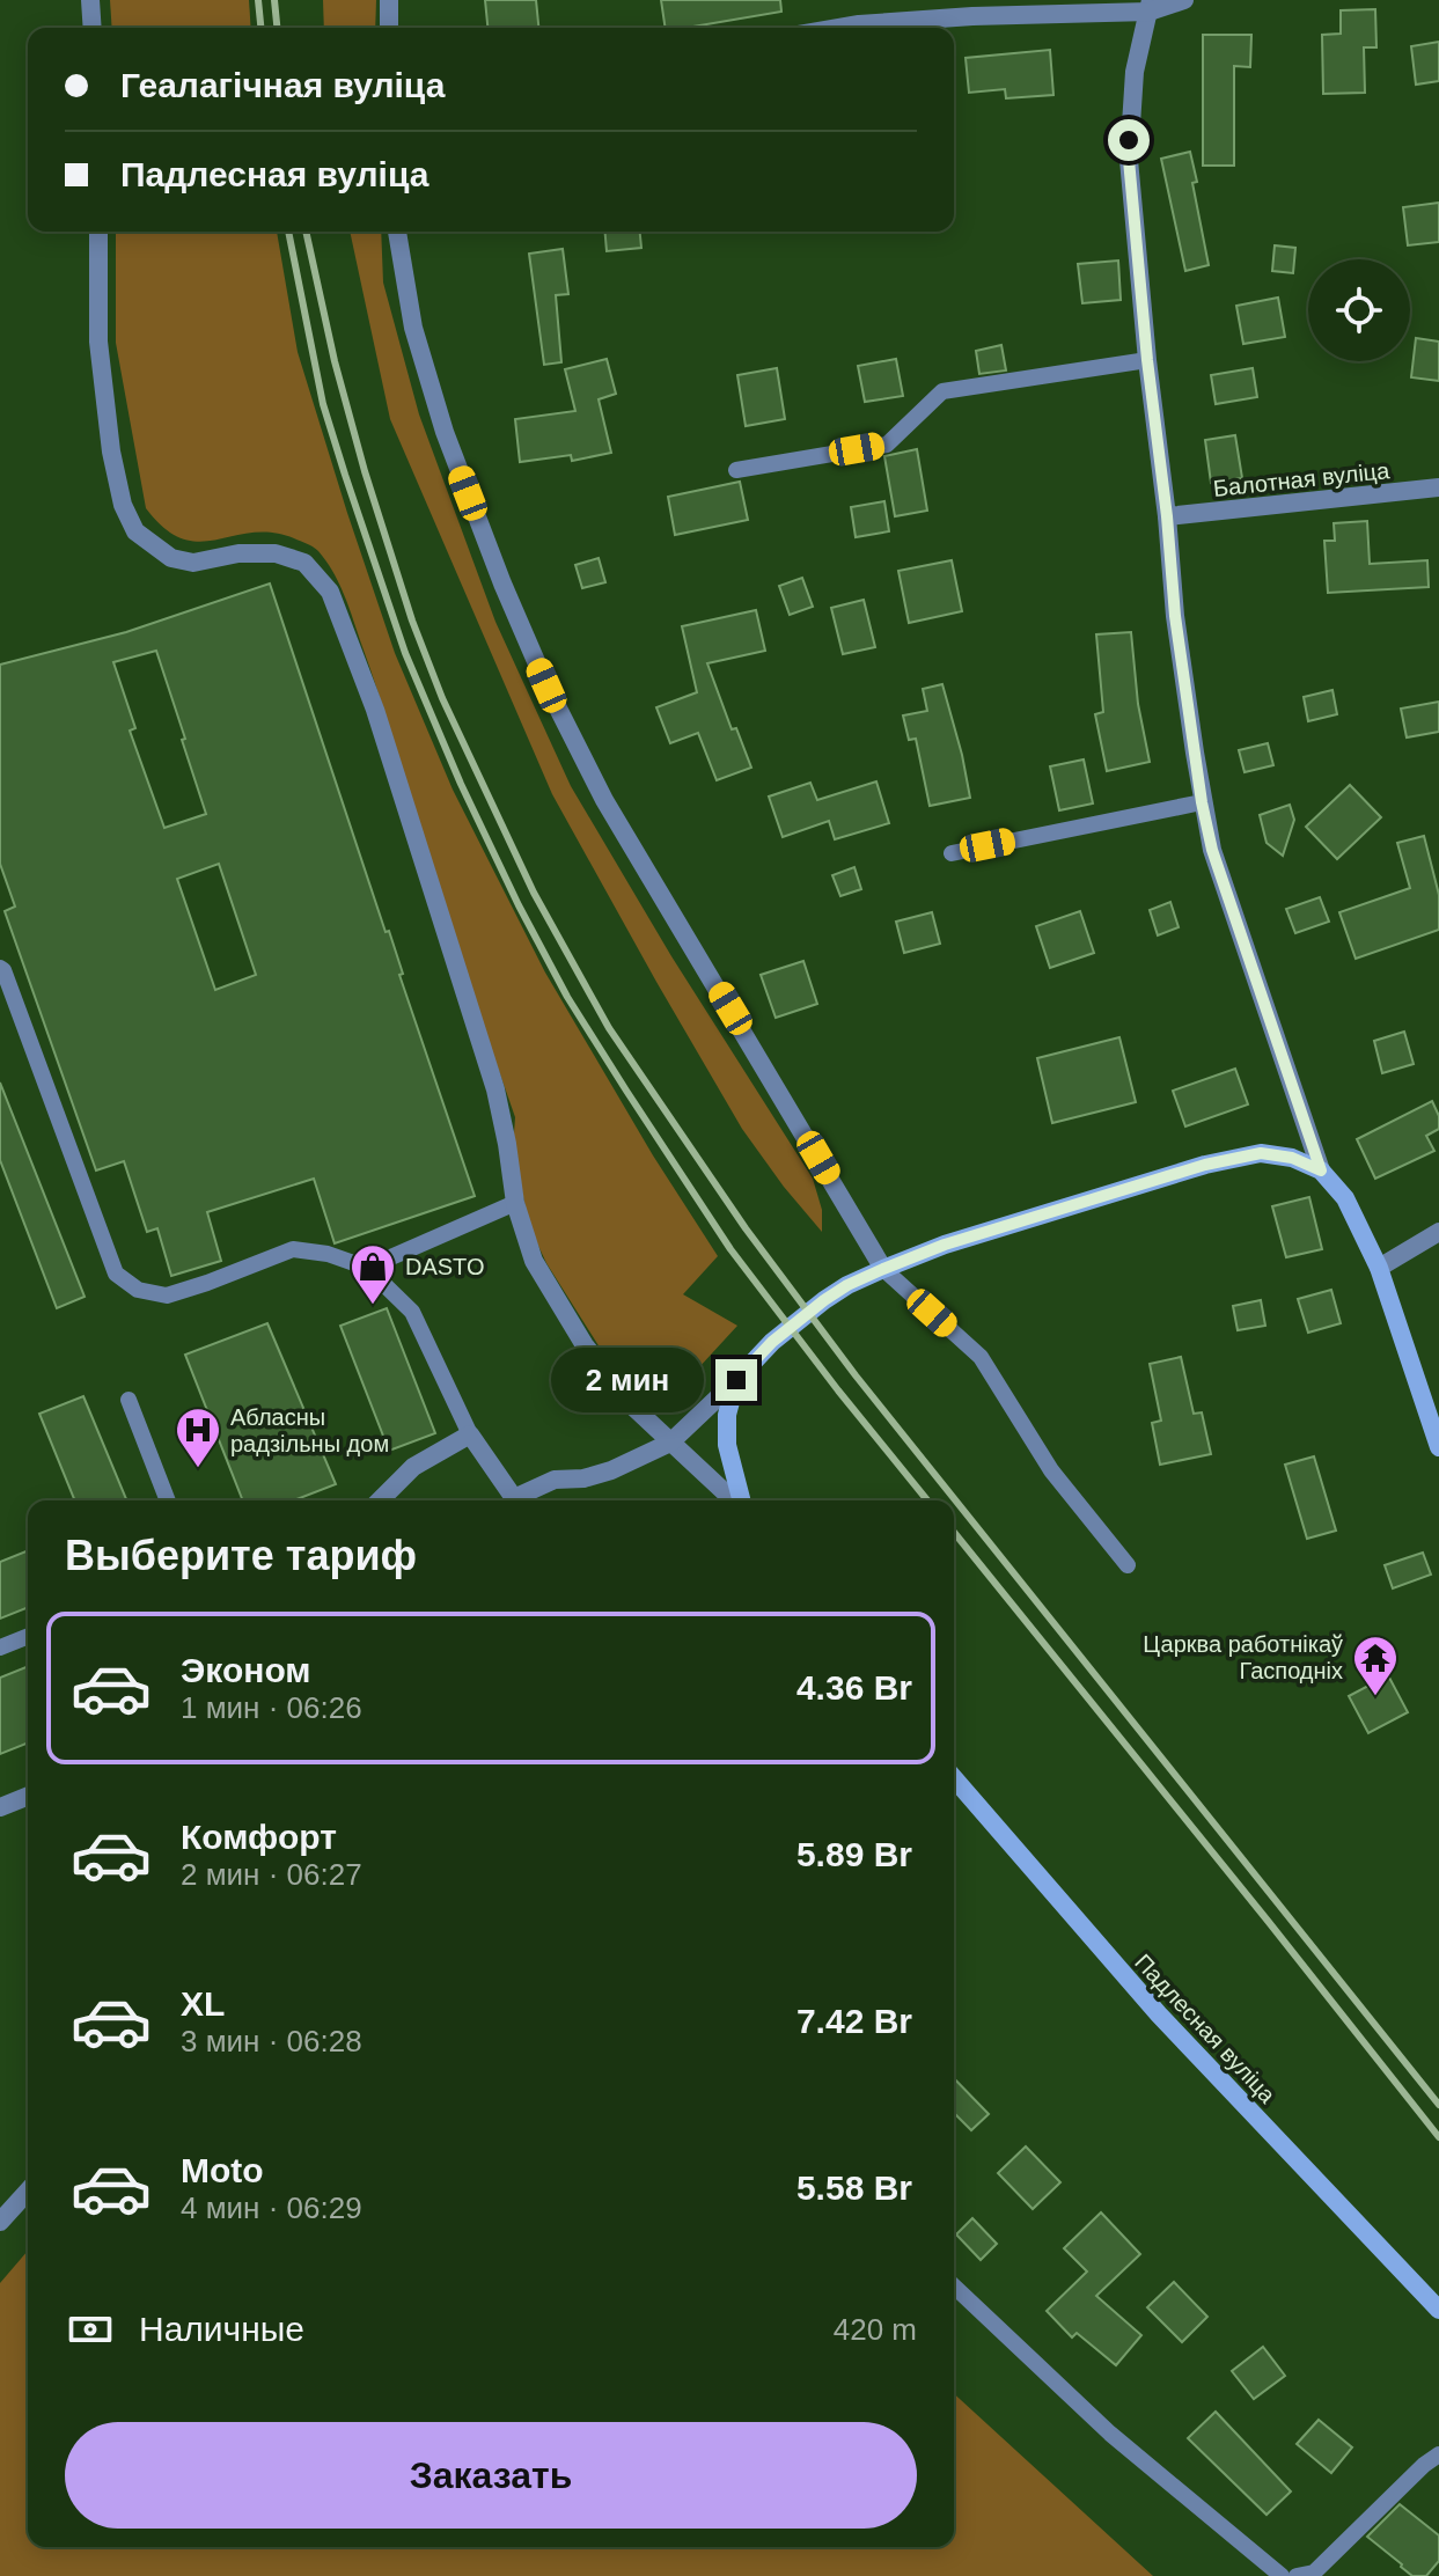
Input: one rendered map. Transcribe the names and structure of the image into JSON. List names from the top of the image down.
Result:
{
  "streets": {
    "street": ["Балотная вуліца", "Падлесная вуліца"]
  },
  "places": {
    "shop": ["DASTO"],
    "hospital": ["Абласны радзільны дом"],
    "temple": ["Царква работнікаў Гасподніх"]
  },
  "page": {
    "banner": ["Геалагічная вуліца", "Падлесная вуліца"],
    "bubble": "2 мин",
    "heading": "Выберите тариф",
    "list": [
      {
        "name": "Эконом",
        "note": "1 мин · 06:26",
        "value": "4.36 Br"
      },
      {
        "name": "Комфорт",
        "note": "2 мин · 06:27",
        "value": "5.89 Br"
      },
      {
        "name": "XL",
        "note": "3 мин · 06:28",
        "value": "7.42 Br"
      },
      {
        "name": "Moto",
        "note": "4 мин · 06:29",
        "value": "5.58 Br"
      }
    ],
    "pay": ["Наличные", "420 m"],
    "buttons": "Заказать"
  }
}
